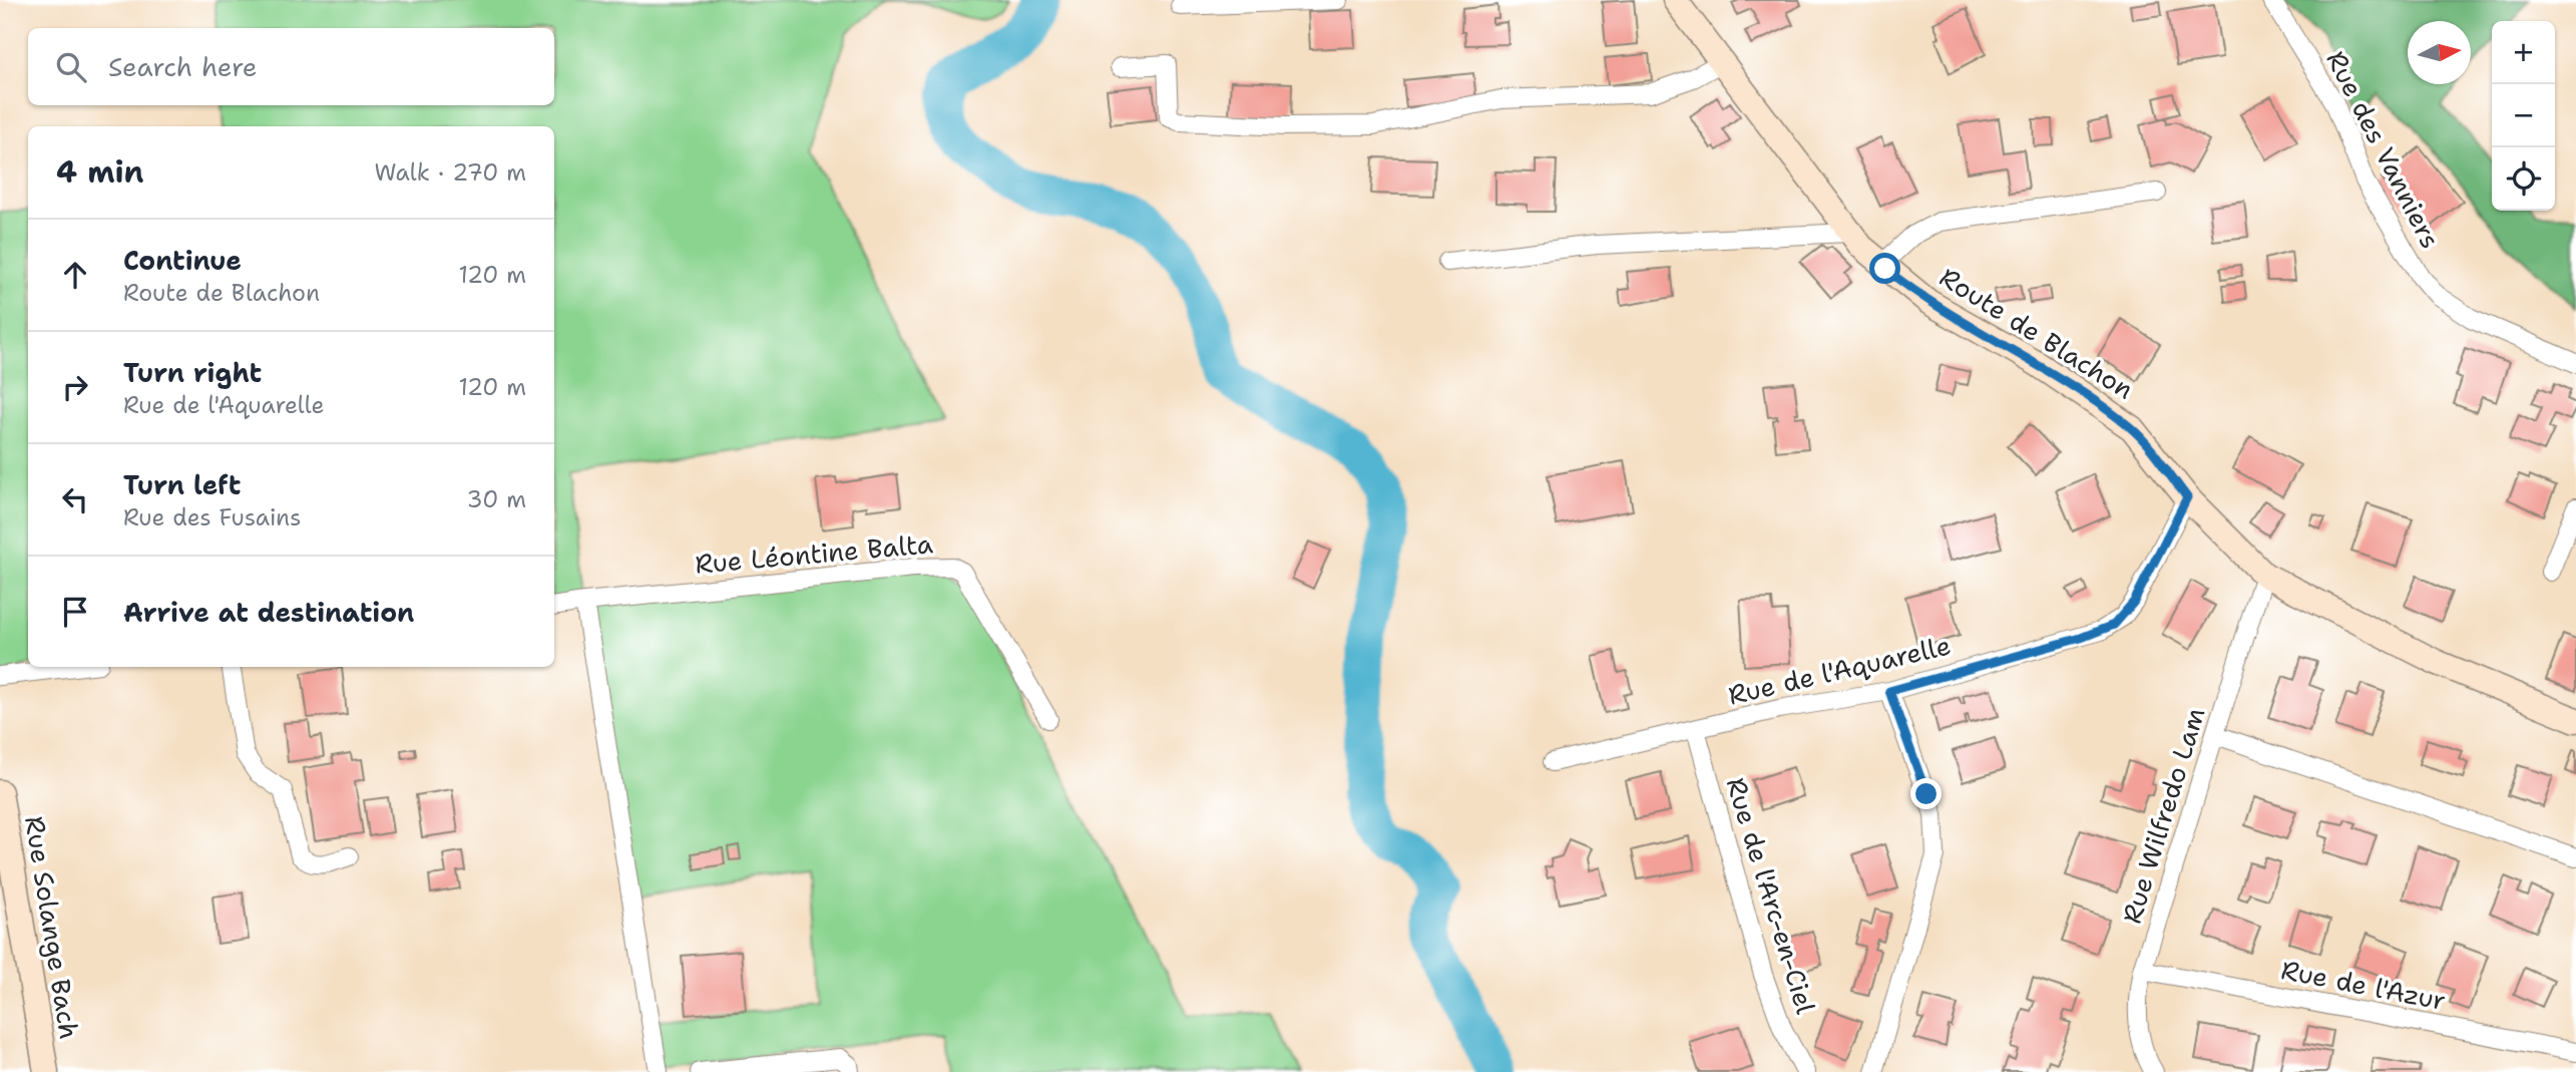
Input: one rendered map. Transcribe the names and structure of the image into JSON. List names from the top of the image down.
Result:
{
  "streets": {
    "street": [
      "Rue des Vanniers",
      "Route de Blachon",
      "Rue Léontine Balta",
      "Rue de l'Aquarelle",
      "Rue Wilfredo Lam",
      "Rue de l'Arc-en-Ciel",
      "Rue Solange Bach",
      "Rue de l'Azur"
    ]
  },
  "crossings": [
    ["Route de Blachon", "Rue de l'Aquarelle"],
    ["Route de Blachon", "Rue Wilfredo Lam"],
    ["Rue de l'Aquarelle", "Rue de l'Arc-en-Ciel"],
    ["Rue Wilfredo Lam", "Rue de l'Azur"]
  ],
  "north": "right",
  "page": {
    "map_buttons": ["+", "−"],
    "search": "Search here",
    "heading": ["4 min", "Walk · 270 m"],
    "list": [
      ["Continue", "Route de Blachon", "120 m"],
      ["Turn right", "Rue de l'Aquarelle", "120 m"],
      ["Turn left", "Rue des Fusains", "30 m"],
      "Arrive at destination"
    ]
  }
}
